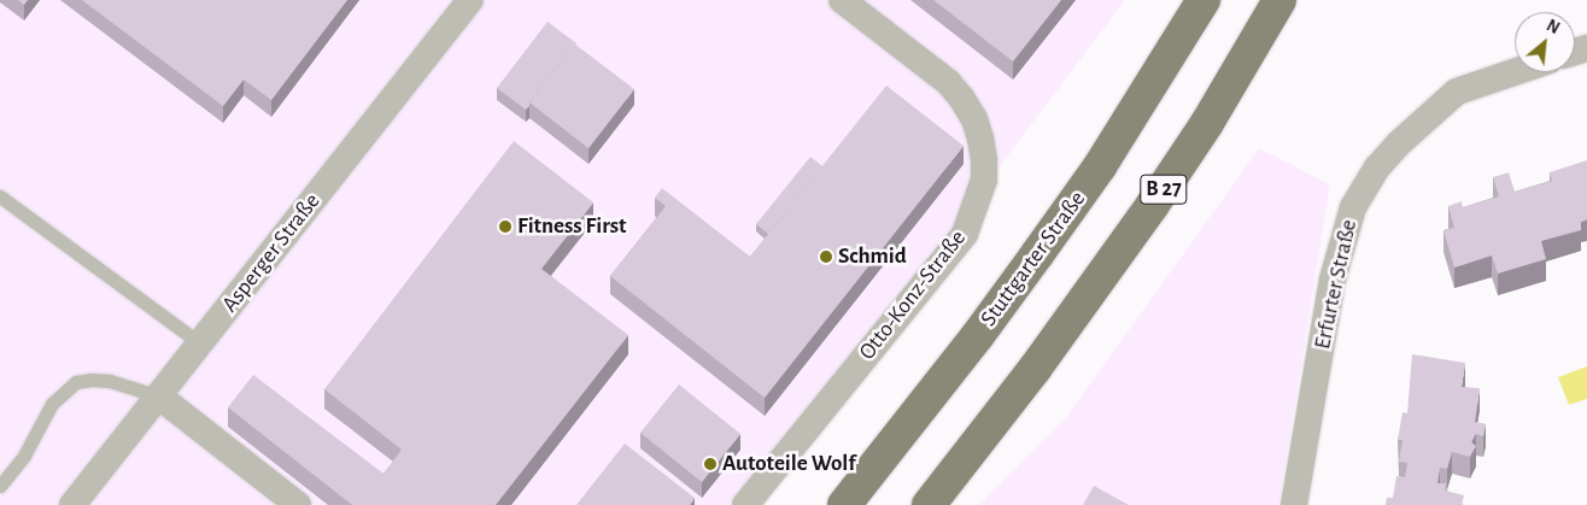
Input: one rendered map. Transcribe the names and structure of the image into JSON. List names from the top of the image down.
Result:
{
  "streets": {
    "main road": ["B 27", "Stuttgarter Straße"],
    "street": ["Asperger Straße", "Erfurter Straße", "Otto-Konz-Straße"]
  },
  "places": ["Fitness First", "Schmid", "Autoteile Wolf"],
  "north": "top right"
}
